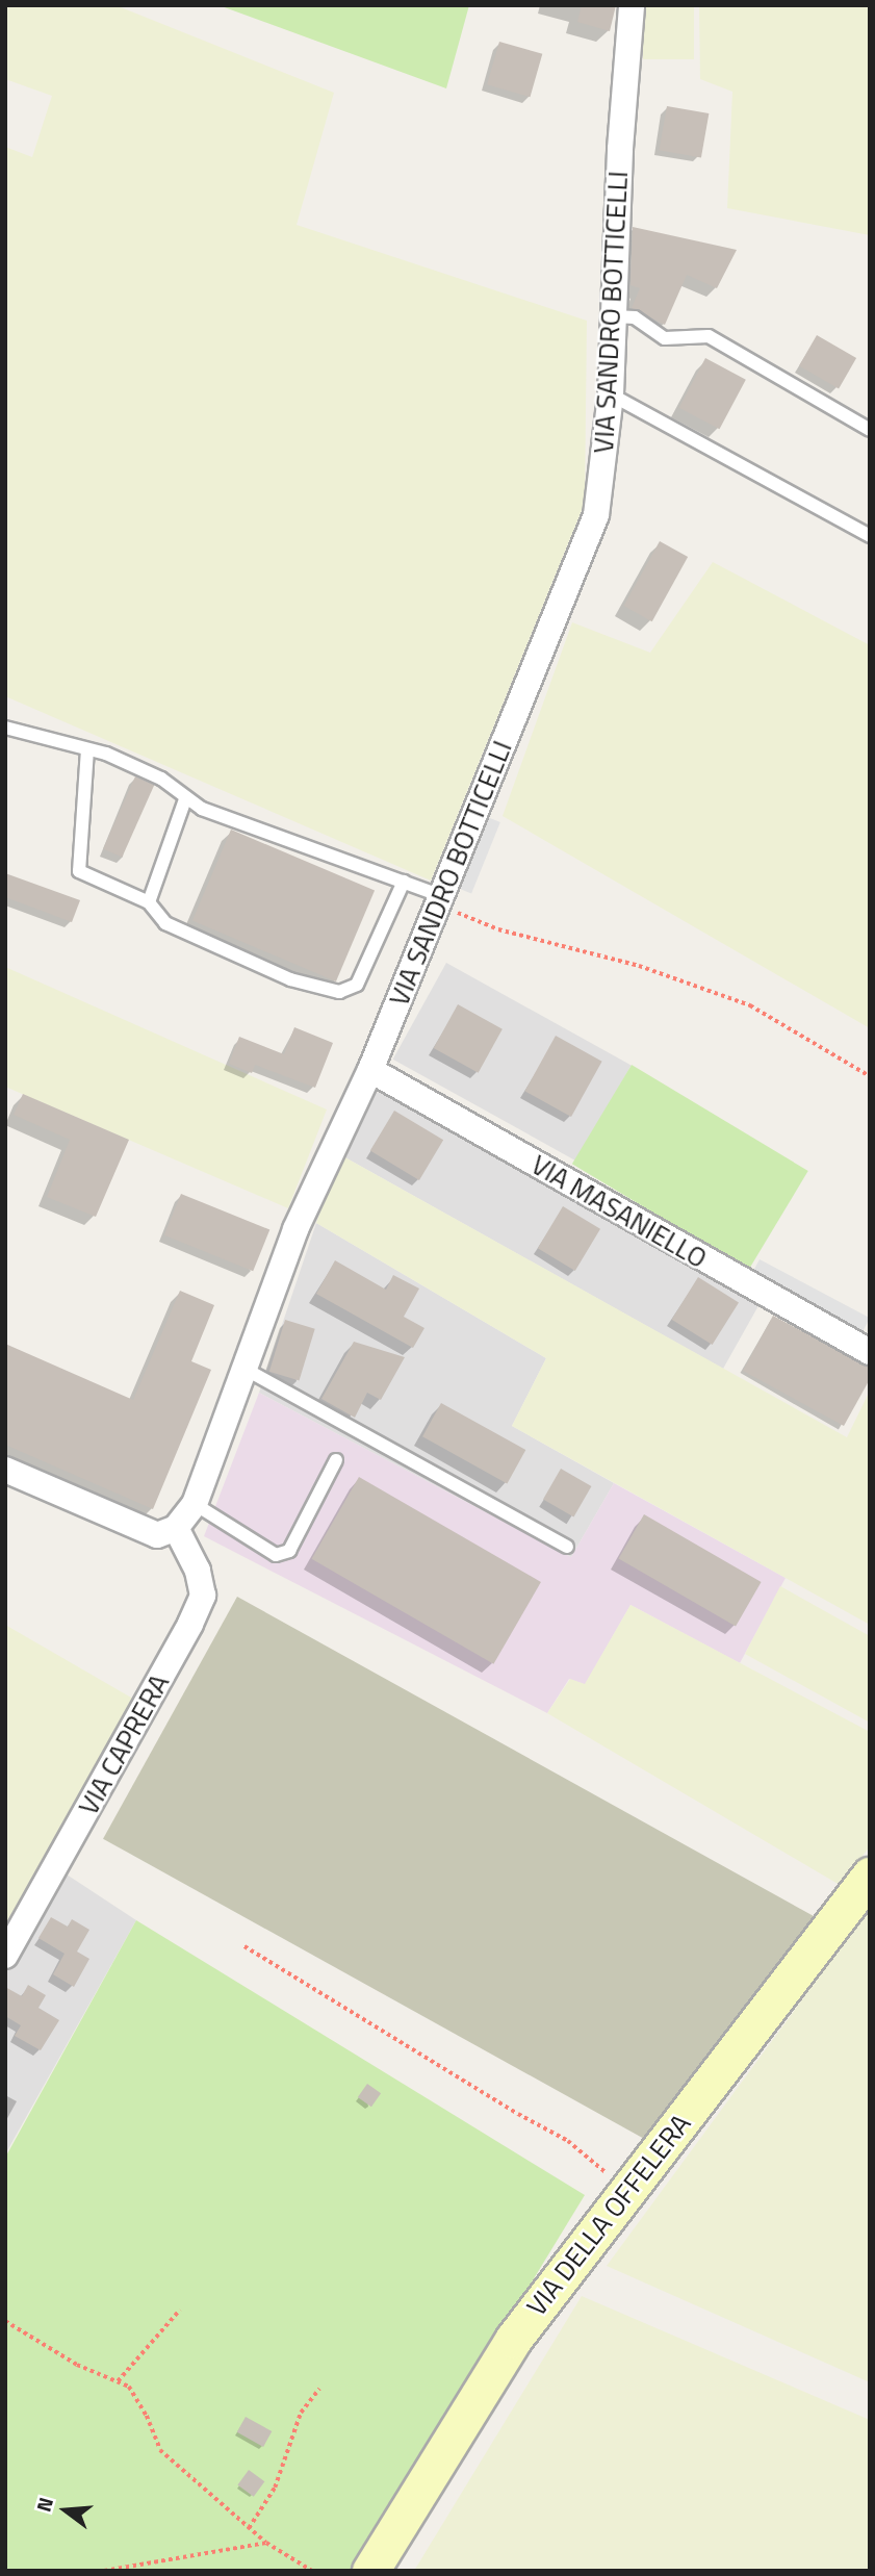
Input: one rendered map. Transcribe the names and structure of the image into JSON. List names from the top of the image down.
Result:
{
  "streets": {
    "street": [
      "VIA SANDRO BOTTICELLI",
      "VIA MASANIELLO",
      "VIA CAPRERA",
      "VIA DELLA OFFELERA"
    ]
  },
  "crossings": [
    ["VIA SANDRO BOTTICELLI", "VIA MASANIELLO"],
    ["VIA SANDRO BOTTICELLI", "VIA CAPRERA"]
  ],
  "north": "left"
}
